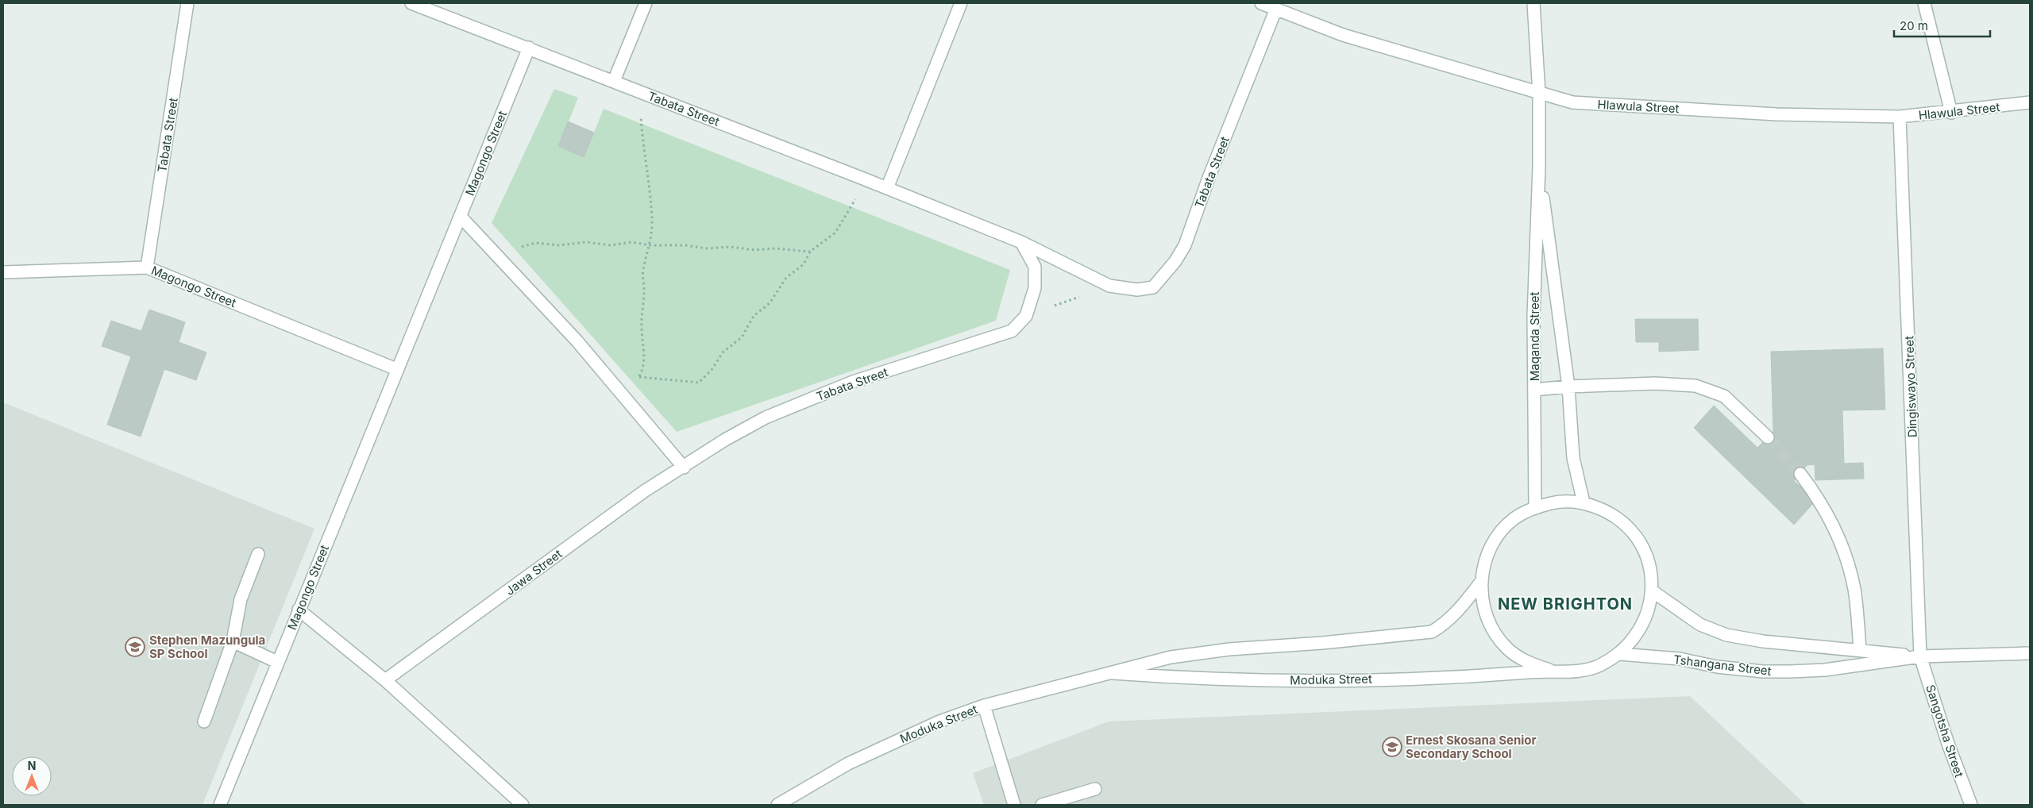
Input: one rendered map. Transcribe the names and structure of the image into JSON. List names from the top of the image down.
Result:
{
  "streets": {
    "street": [
      "Hlawula Street",
      "Tabata Street",
      "Magongo Street",
      "Maqanda Street",
      "Dingiswayo Street",
      "Jawa Street",
      "Tshangana Street",
      "Moduka Street",
      "Sangotsha Street"
    ]
  },
  "crossings": [
    ["Hlawula Street", "Tabata Street"],
    ["Hlawula Street", "Maqanda Street"],
    ["Hlawula Street", "Dingiswayo Street"],
    ["Tabata Street", "Magongo Street"],
    ["Tabata Street", "Jawa Street"],
    ["Dingiswayo Street", "Tshangana Street"],
    ["Dingiswayo Street", "Sangotsha Street"],
    ["Tshangana Street", "Sangotsha Street"]
  ],
  "districts": ["NEW BRIGHTON"],
  "places": {
    "school or university": ["Stephen Mazungula SP School", "Ernest Skosana Senior Secondary School"]
  },
  "scale_bar": "20 m",
  "north": "top"
}
